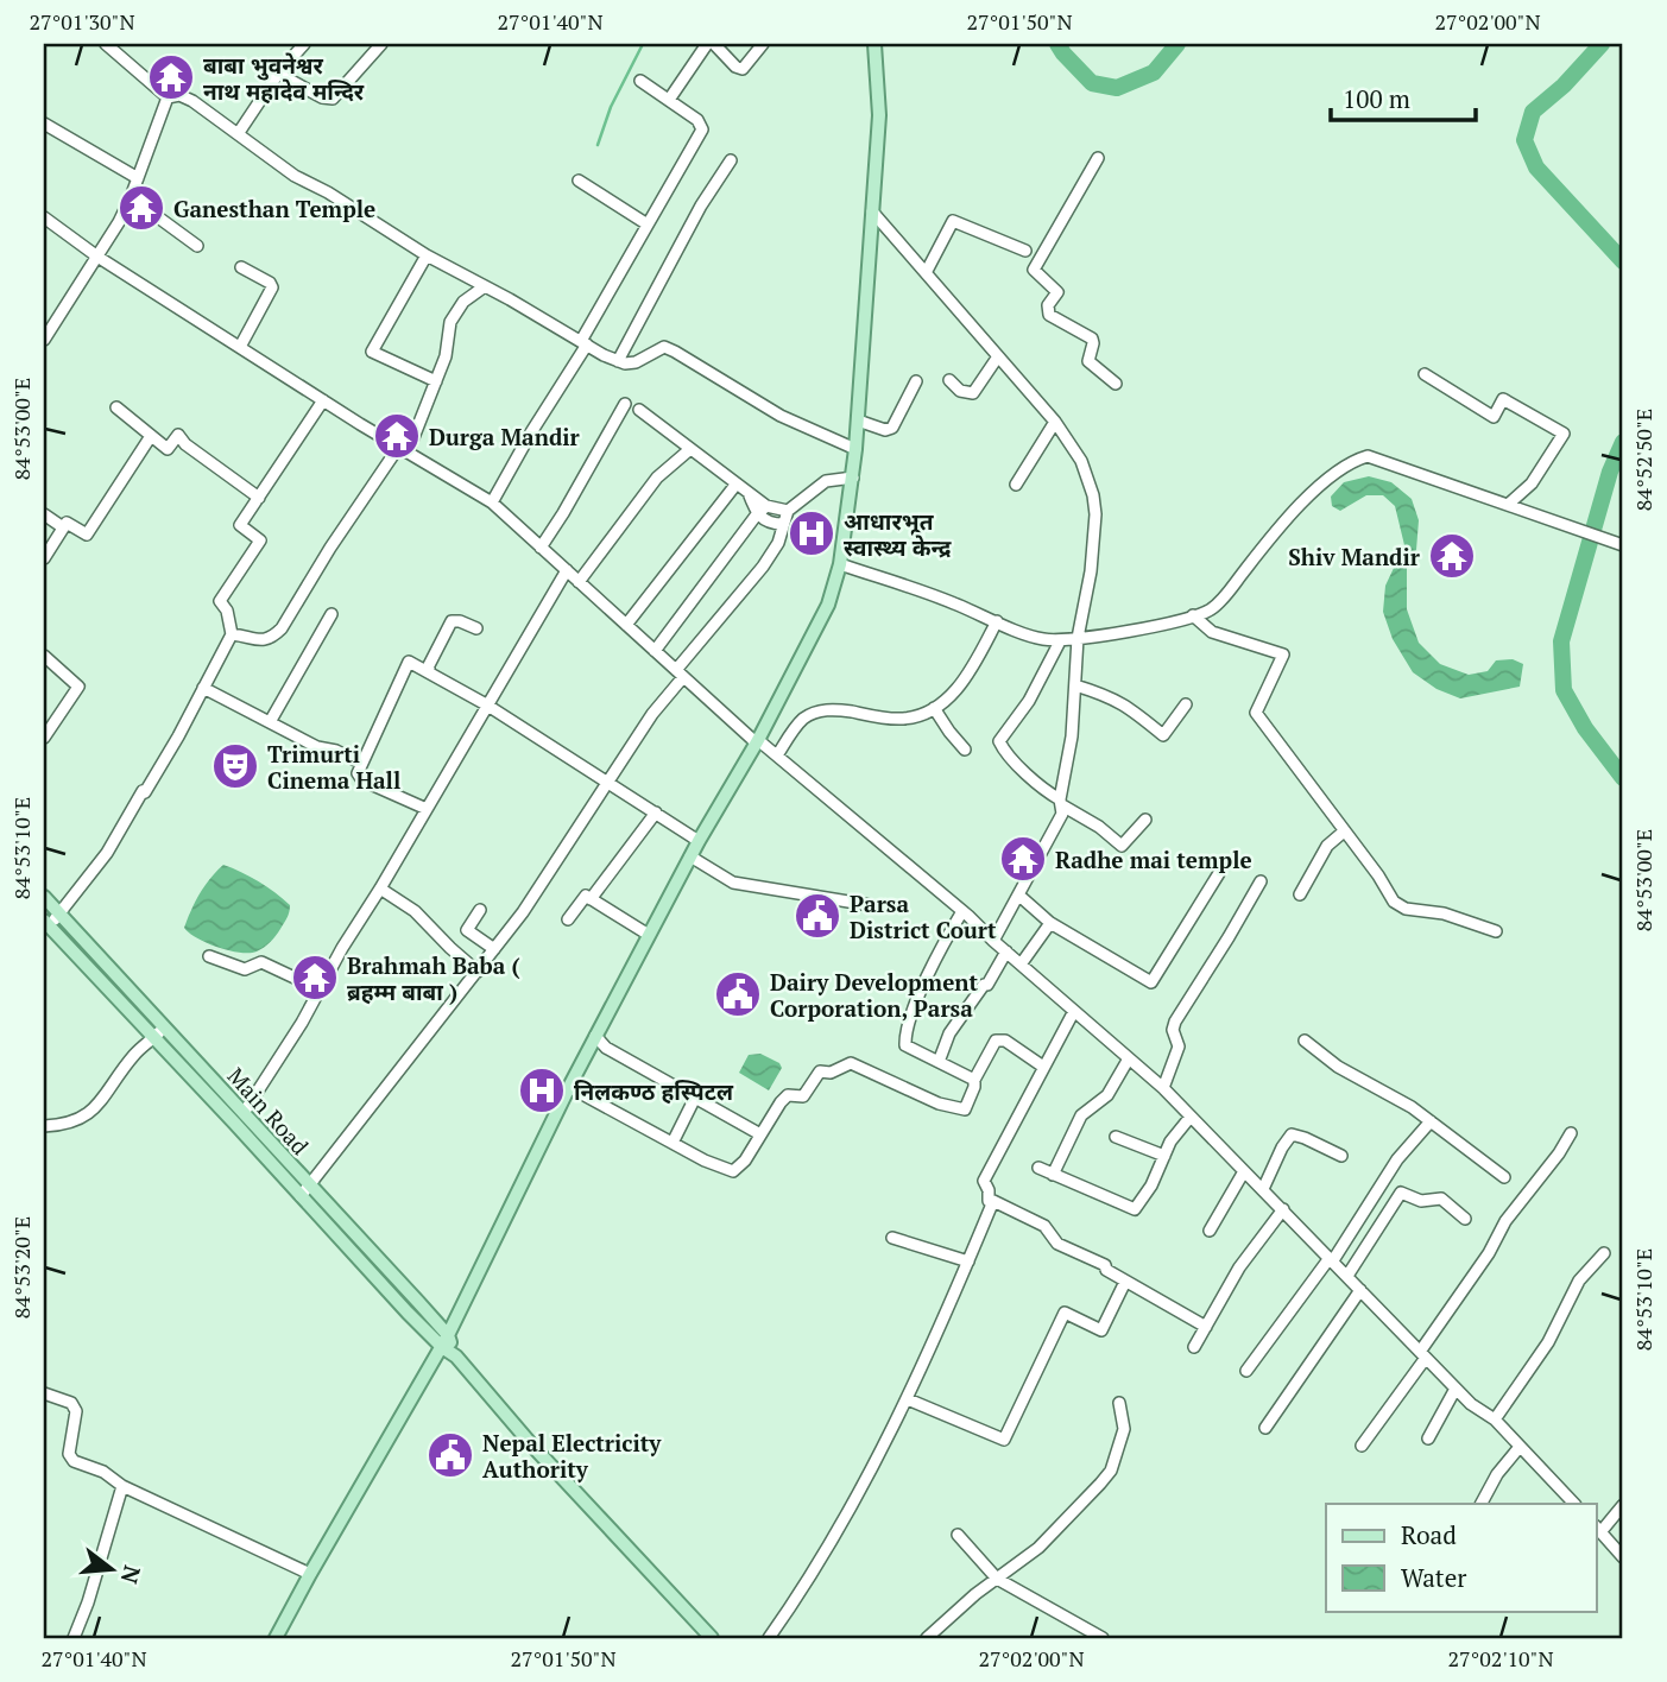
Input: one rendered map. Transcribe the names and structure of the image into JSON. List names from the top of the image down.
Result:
{
  "streets": {
    "main road": ["Main Road"]
  },
  "places": {
    "temple": [
      "बाबा भुवनेश्वर नाथ महादेव मन्दिर",
      "Ganesthan Temple",
      "Durga Mandir",
      "Shiv Mandir",
      "Radhe mai temple",
      "Brahmah Baba ( ब्रहम्म बाबा )"
    ],
    "hospital": ["आधारभूत स्वास्थ्य केन्द्र", "निलकण्ठ हस्पिटल"],
    "theatre": ["Trimurti Cinema Hall"],
    "public building": ["Parsa District Court", "Dairy Development Corporation, Parsa", "Nepal Electricity Authority"]
  },
  "legend": ["Road", "Water"],
  "scale_bar": "100 m",
  "north": "right",
  "coordinates": [
    "27°01'30\"N",
    "27°01'40\"N",
    "27°01'50\"N",
    "27°02'00\"N",
    "84°53'00\"E",
    "84°52'50\"E",
    "84°53'10\"E",
    "84°53'20\"E",
    "27°02'10\"N"
  ]
}
